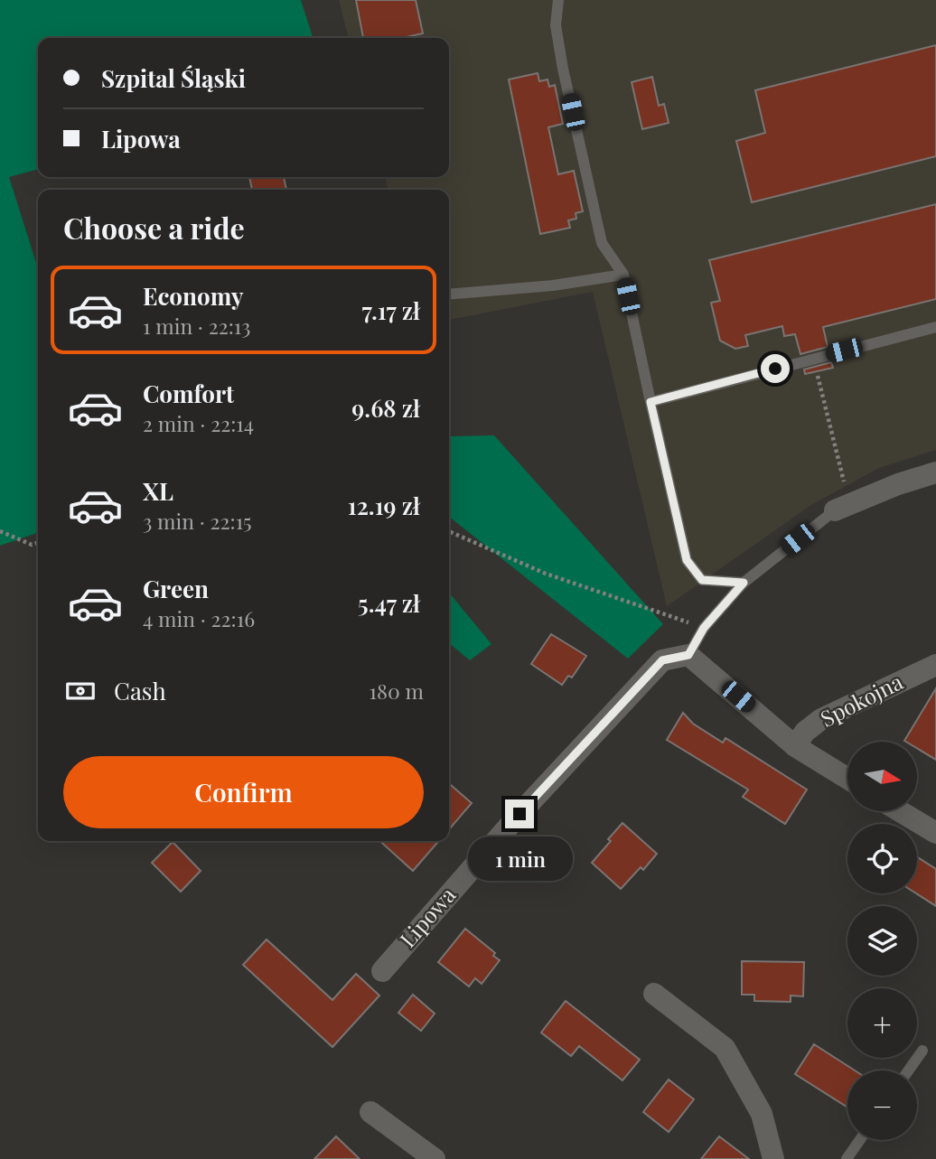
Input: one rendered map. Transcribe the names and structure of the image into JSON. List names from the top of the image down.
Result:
{
  "streets": {
    "street": ["Spokojna", "Lipowa"]
  },
  "north": "right",
  "page": {
    "banner": ["Szpital Śląski", "Lipowa"],
    "heading": "Choose a ride",
    "list": [
      {
        "name": "Economy",
        "note": "1 min · 22:13",
        "value": "7.17 zł"
      },
      {
        "name": "Comfort",
        "note": "2 min · 22:14",
        "value": "9.68 zł"
      },
      {
        "name": "XL",
        "note": "3 min · 22:15",
        "value": "12.19 zł"
      },
      {
        "name": "Green",
        "note": "4 min · 22:16",
        "value": "5.47 zł"
      }
    ],
    "pay": ["Cash", "180 m"],
    "map_buttons": ["+", "−"],
    "buttons": "Confirm",
    "bubble": "1 min"
  }
}
